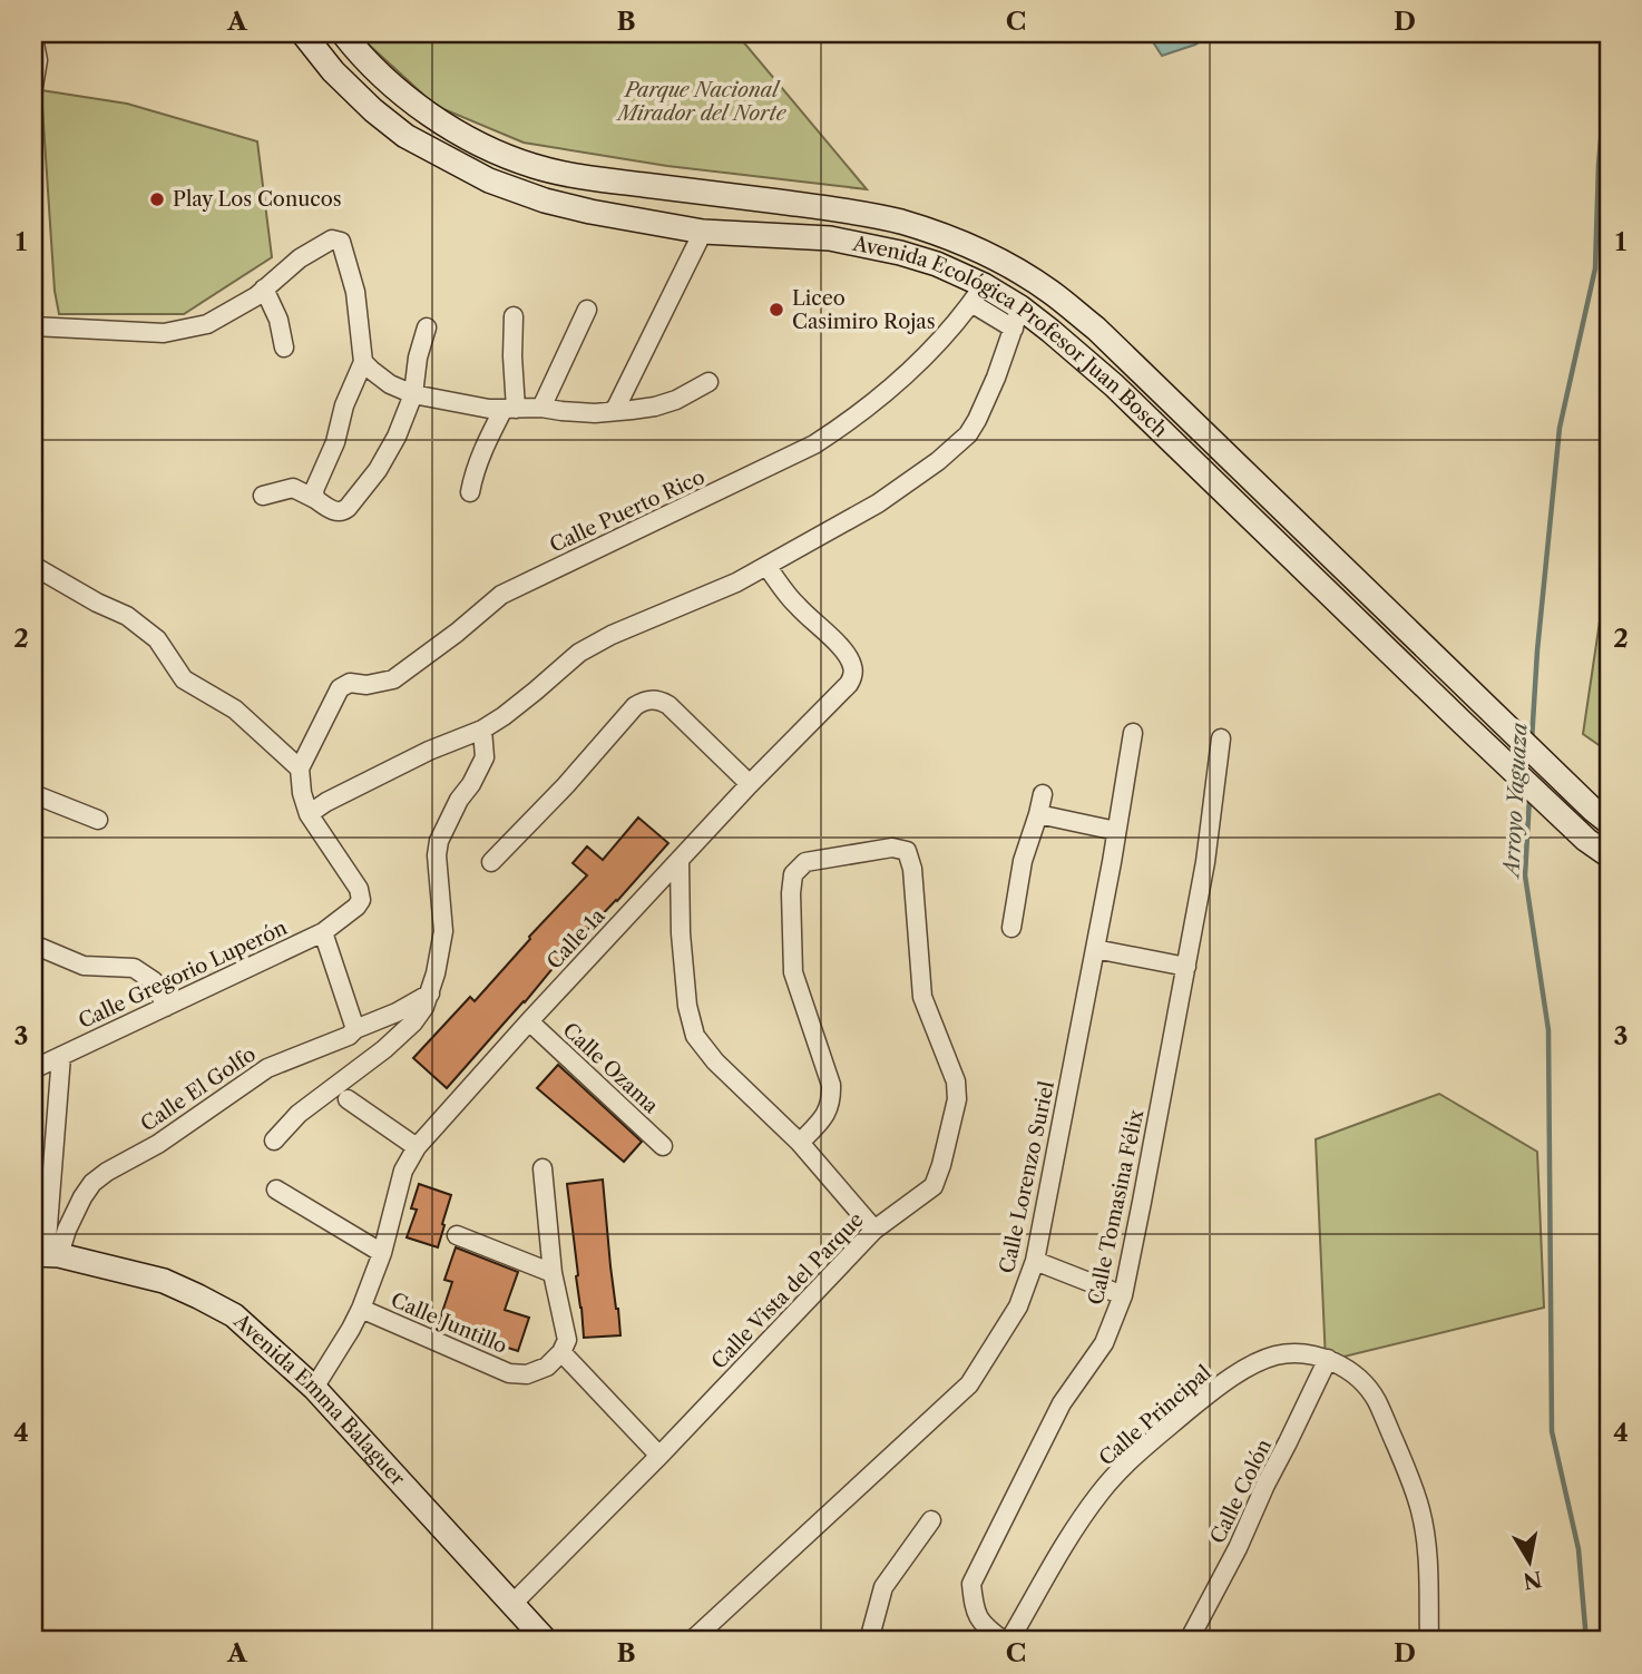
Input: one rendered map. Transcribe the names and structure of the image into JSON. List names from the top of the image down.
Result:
{
  "streets": {
    "street": [
      "Avenida Ecológica Profesor Juan Bosch",
      "Calle Puerto Rico",
      "Calle 1a",
      "Calle Gregorio Luperón",
      "Calle Ozama",
      "Calle El Golfo",
      "Calle Lorenzo Suriel",
      "Calle Tomasina Félix",
      "Calle Vista del Parque",
      "Calle Juntillo",
      "Avenida Emma Balaguer",
      "Calle Principal",
      "Calle Colón"
    ]
  },
  "crossings": [
    ["Avenida Ecológica Profesor Juan Bosch", "Calle Puerto Rico"],
    ["Calle Puerto Rico", "Calle Gregorio Luperón"],
    ["Calle 1a", "Calle Ozama"],
    ["Calle 1a", "Calle Juntillo"],
    ["Calle 1a", "Avenida Emma Balaguer"],
    ["Calle El Golfo", "Avenida Emma Balaguer"],
    ["Calle Tomasina Félix", "Calle Principal"],
    ["Calle Vista del Parque", "Avenida Emma Balaguer"],
    ["Calle Principal", "Calle Colón"]
  ],
  "water": ["Arroyo Yaguaza"],
  "parks": ["Parque Nacional Mirador del Norte"],
  "places": ["Play Los Conucos", "Liceo Casimiro Rojas"],
  "north": "bottom",
  "grid": {
    "columns": [
      "A",
      "B",
      "C",
      "D"
    ],
    "rows": [
      "1",
      "2",
      "3",
      "4"
    ]
  }
}
